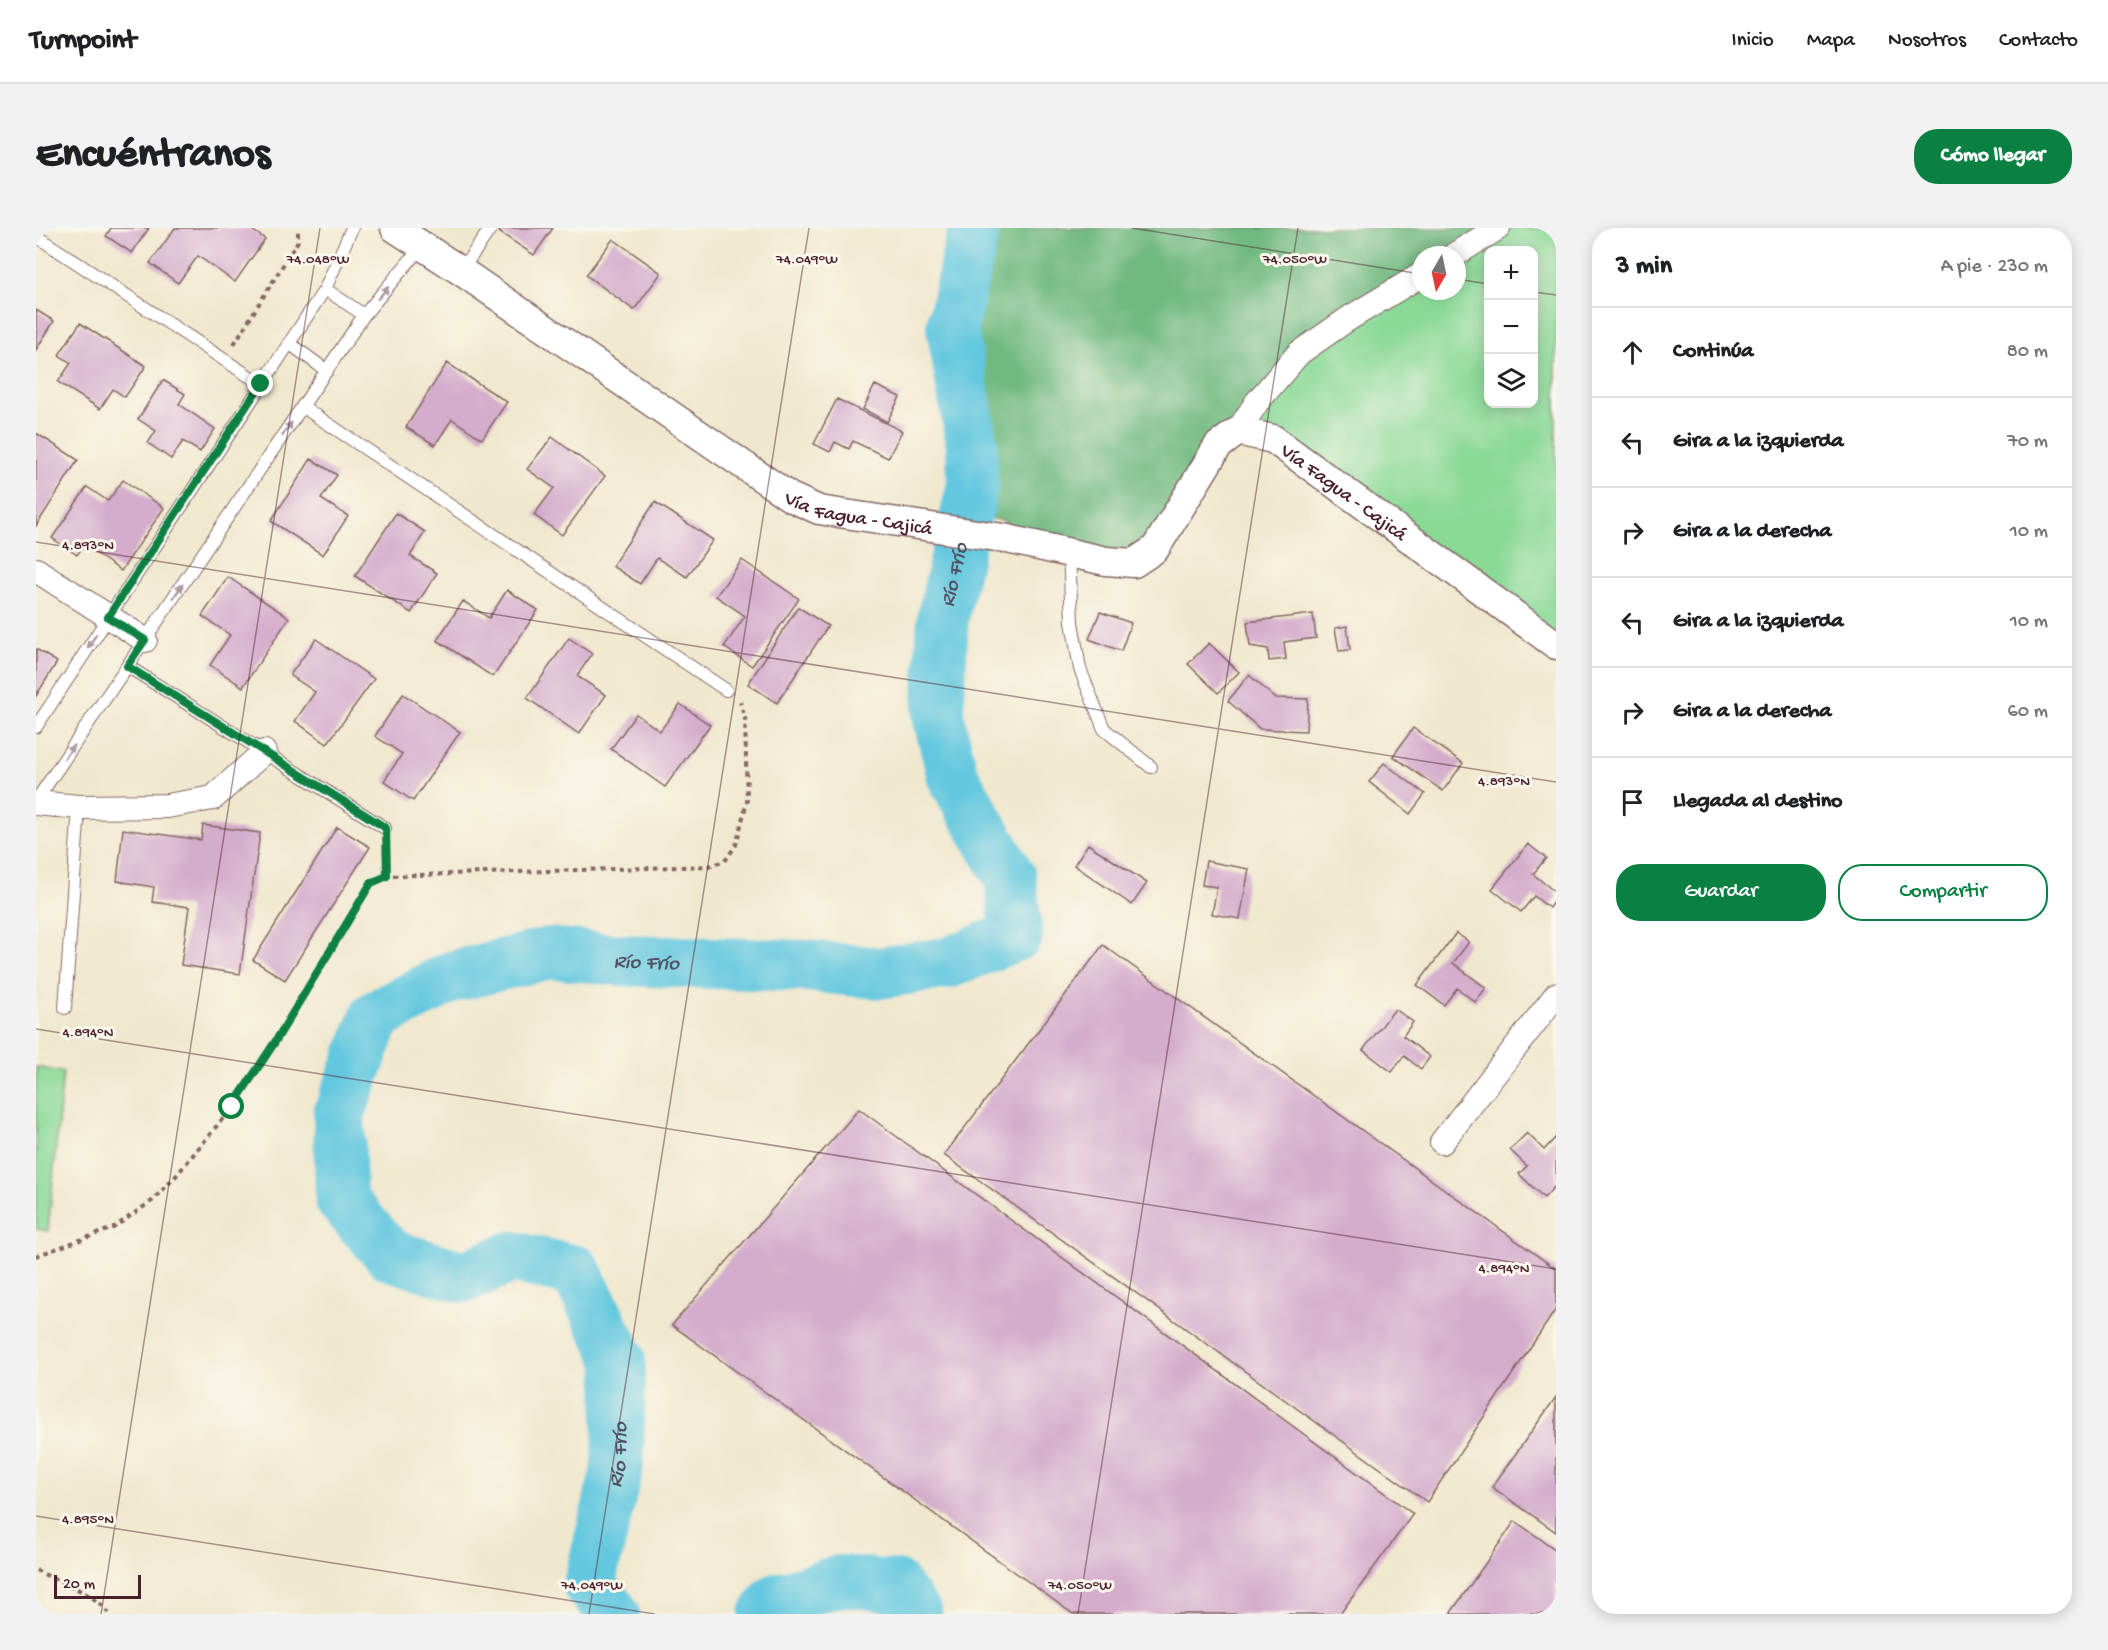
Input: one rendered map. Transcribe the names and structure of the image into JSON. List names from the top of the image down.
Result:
{
  "streets": {
    "street": ["Vía Fagua - Cajicá"]
  },
  "water": ["Río Frío"],
  "scale_bar": "20 m",
  "north": "bottom",
  "page": {
    "header": "Turnpoint",
    "nav": [
      "Inicio",
      "Mapa",
      "Nosotros",
      "Contacto"
    ],
    "buttons": [
      "Cómo llegar",
      ["Guardar", "Compartir"]
    ],
    "title": "Encuéntranos",
    "heading": ["3 min", "A pie · 230 m"],
    "map_buttons": ["+", "−"],
    "list": [
      ["Continúa", "80 m"],
      ["Gira a la izquierda", "70 m"],
      ["Gira a la derecha", "10 m"],
      ["Gira a la izquierda", "10 m"],
      ["Gira a la derecha", "60 m"],
      "Llegada al destino"
    ],
    "scale": "20 m"
  },
  "coordinates": [
    "74.048°W",
    "74.049°W",
    "74.050°W",
    "4.893°N",
    "4.894°N",
    "4.895°N"
  ]
}
